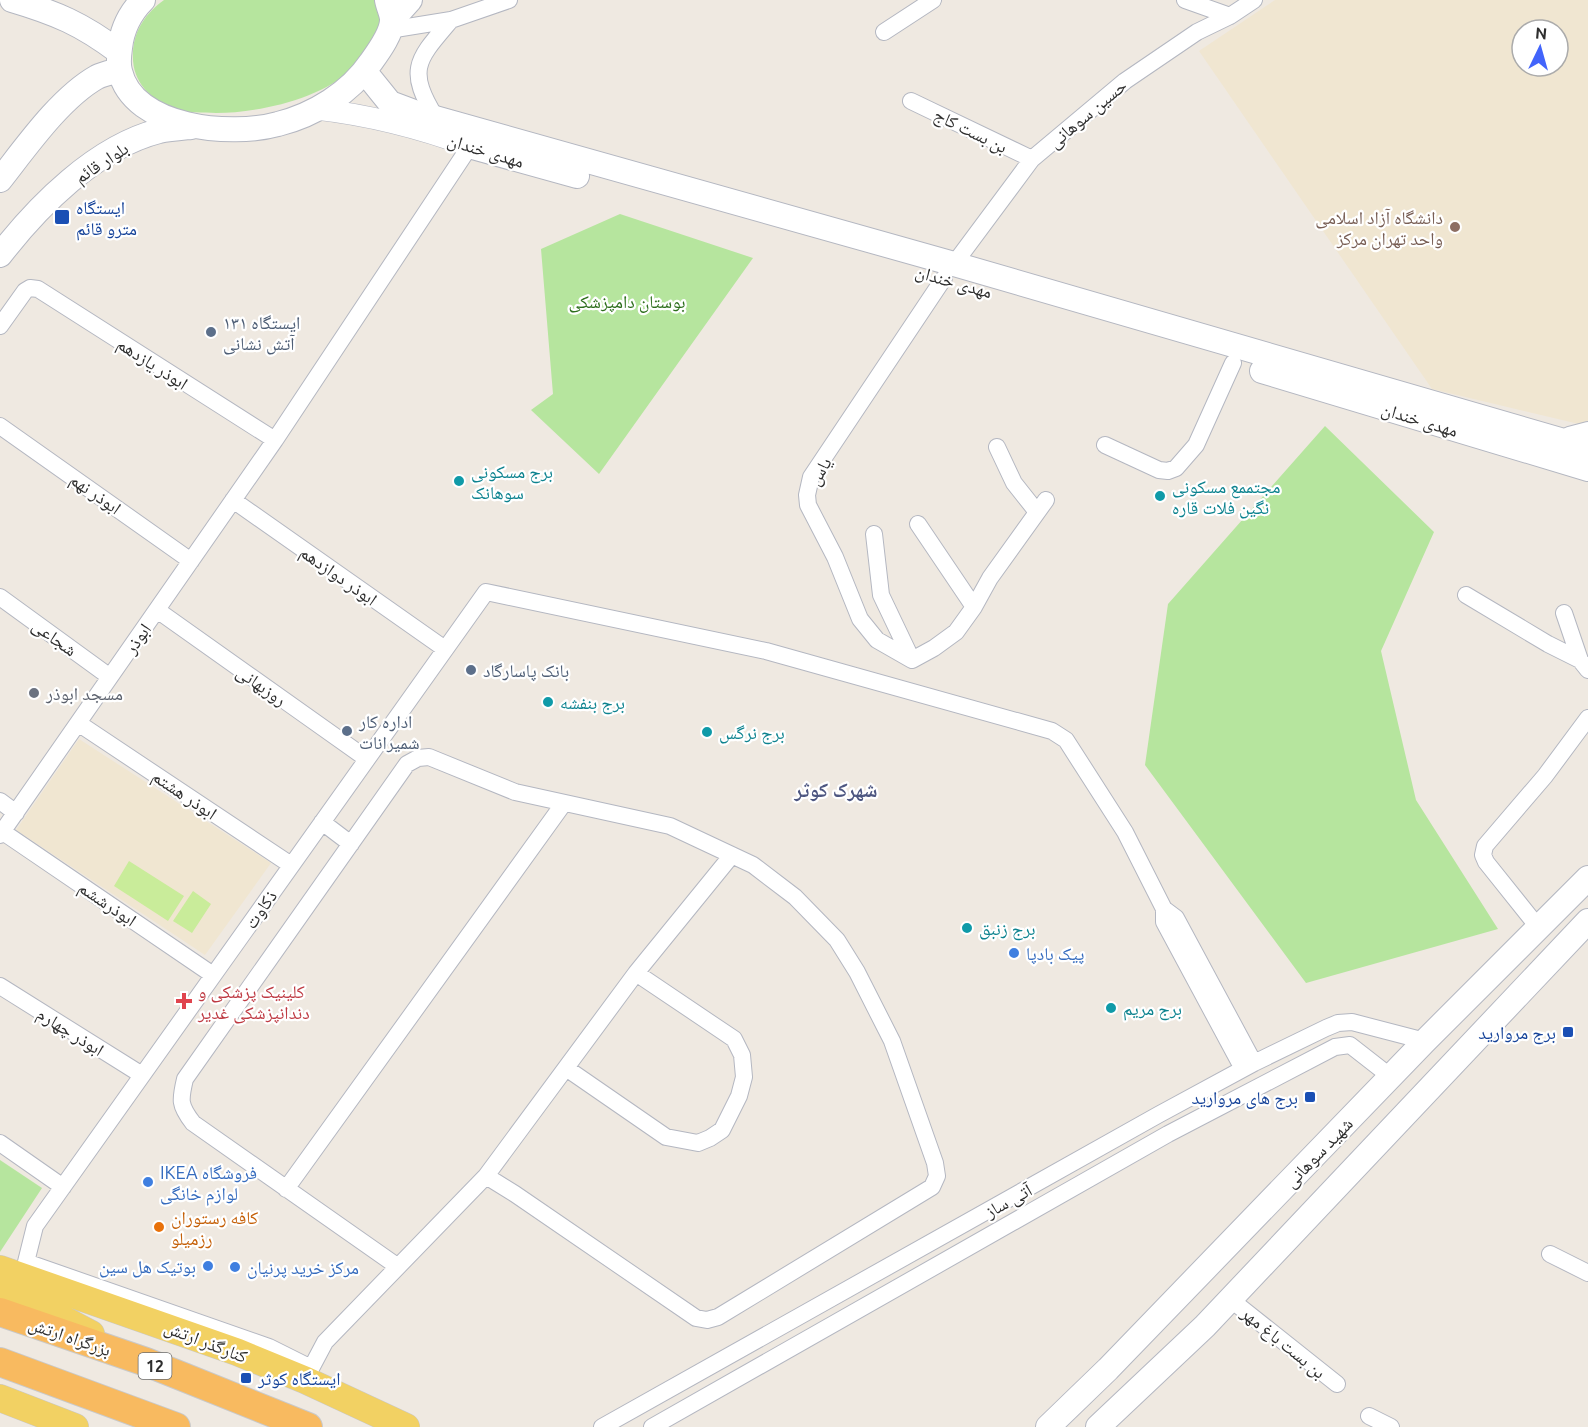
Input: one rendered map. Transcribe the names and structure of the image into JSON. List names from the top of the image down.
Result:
{
  "streets": {
    "highway": ["بزرگراه ارتش", "12"],
    "main road": [
      "مهدی خندان",
      "بلوار قائم",
      "شهید سوهانی",
      "کنارگذر ارتش"
    ],
    "street": [
      "حسین سوهانی",
      "بن بست کاج",
      "ابوذر یازدهم",
      "یاس",
      "ابوذر نهم",
      "ابوذر دوازدهم",
      "شجاعی",
      "ابوذر",
      "روزبهانی",
      "ابوذر هشتم",
      "ابوذرششم",
      "ذکاوت",
      "ابوذر چهارم",
      "آتی ساز",
      "بن بست باغ مهر"
    ]
  },
  "crossings": [
    ["حسین سوهانی", "بن بست کاج"],
    ["حسین سوهانی", "مهدی خندان"],
    ["حسین سوهانی", "یاس"],
    ["مهدی خندان", "یاس"],
    ["مهدی خندان", "ابوذر"],
    ["ابوذر یازدهم", "ابوذر"],
    ["ابوذر نهم", "ابوذر"],
    ["ابوذر دوازدهم", "ابوذر"],
    ["ابوذر دوازدهم", "ذکاوت"],
    ["شجاعی", "ابوذر"],
    ["ابوذر", "روزبهانی"],
    ["ابوذر", "ابوذر هشتم"],
    ["ابوذر", "ابوذرششم"],
    ["روزبهانی", "ذکاوت"],
    ["ابوذر هشتم", "ذکاوت"],
    ["ابوذرششم", "ذکاوت"],
    ["ذکاوت", "ابوذر چهارم"],
    ["ذکاوت", "آتی ساز"],
    ["ذکاوت", "کنارگذر ارتش"],
    ["شهید سوهانی", "آتی ساز"],
    ["شهید سوهانی", "بن بست باغ مهر"]
  ],
  "districts": ["شهرک کوثر"],
  "parks": ["بوستان دامپزشکی"],
  "places": {
    "transit": [
      "ایستگاه مترو قائم",
      "برج مروارید",
      "برج های مروارید",
      "ایستگاه کوثر"
    ],
    "other": [
      "دانشگاه آزاد اسلامی واحد تهران مرکز",
      "ایستگاه ۱۳۱ آتش نشانی",
      "برج مسکونی سوهانک",
      "مجتممع مسکونی نگین فلات قاره",
      "بانک پاسارگاد",
      "مسجد ابوذر",
      "برج بنفشه",
      "اداره کار شمیرانات",
      "برج نرگس",
      "برج زنبق",
      "پیک بادپا",
      "برج مریم",
      "IKEA فروشگاه لوازم خانگی",
      "کافه رستوران رزمیلو",
      "بوتیک هل سین",
      "مرکز خرید پرنیان"
    ],
    "health": ["کلینیک پزشکی و دندانپزشکی غدیر"]
  },
  "north": "top"
}
